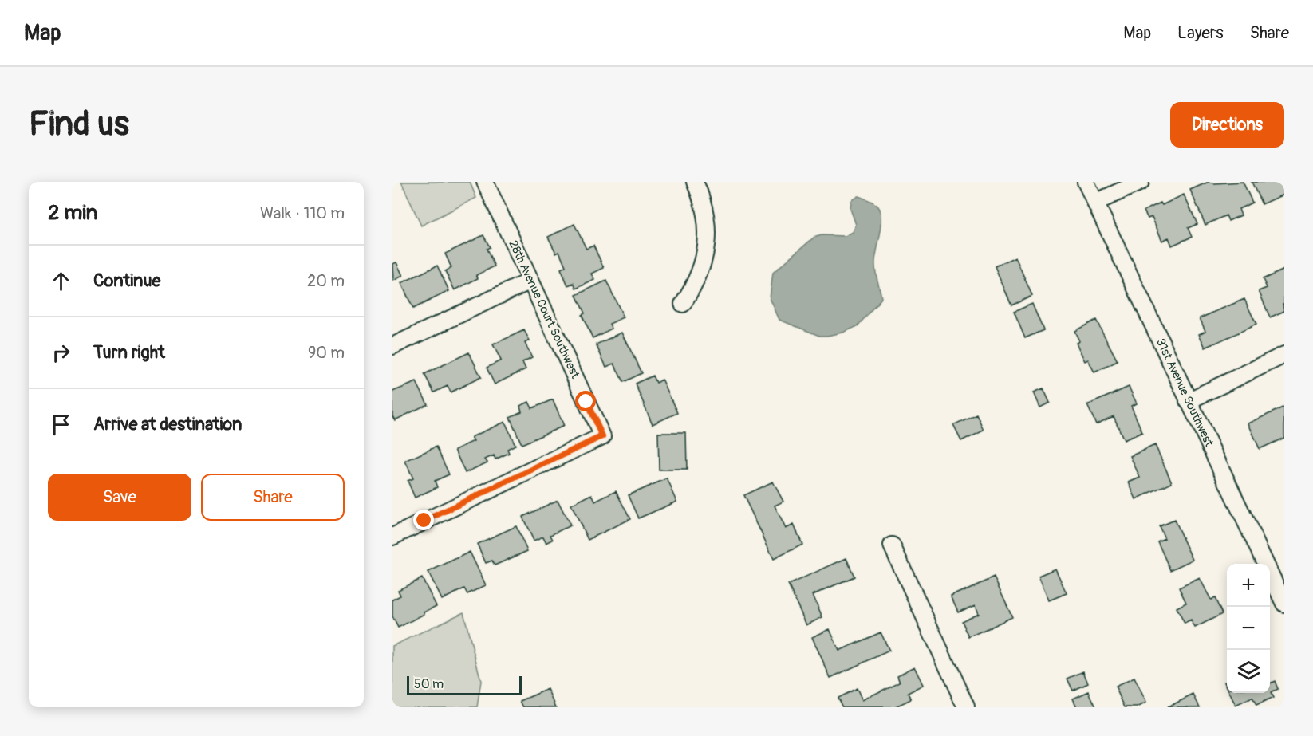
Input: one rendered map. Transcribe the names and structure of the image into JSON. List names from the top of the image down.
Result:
{
  "streets": {
    "street": ["28th Avenue Court Southwest", "31st Avenue Southwest"]
  },
  "scale_bar": "50 m",
  "page": {
    "header": "Map",
    "nav": ["Map", "Layers", "Share"],
    "buttons": [
      "Directions",
      ["Save", "Share"]
    ],
    "title": "Find us",
    "heading": ["2 min", "Walk · 110 m"],
    "list": [
      ["Continue", "20 m"],
      ["Turn right", "90 m"],
      "Arrive at destination"
    ],
    "map_buttons": ["+", "−"],
    "scale": "50 m"
  }
}
